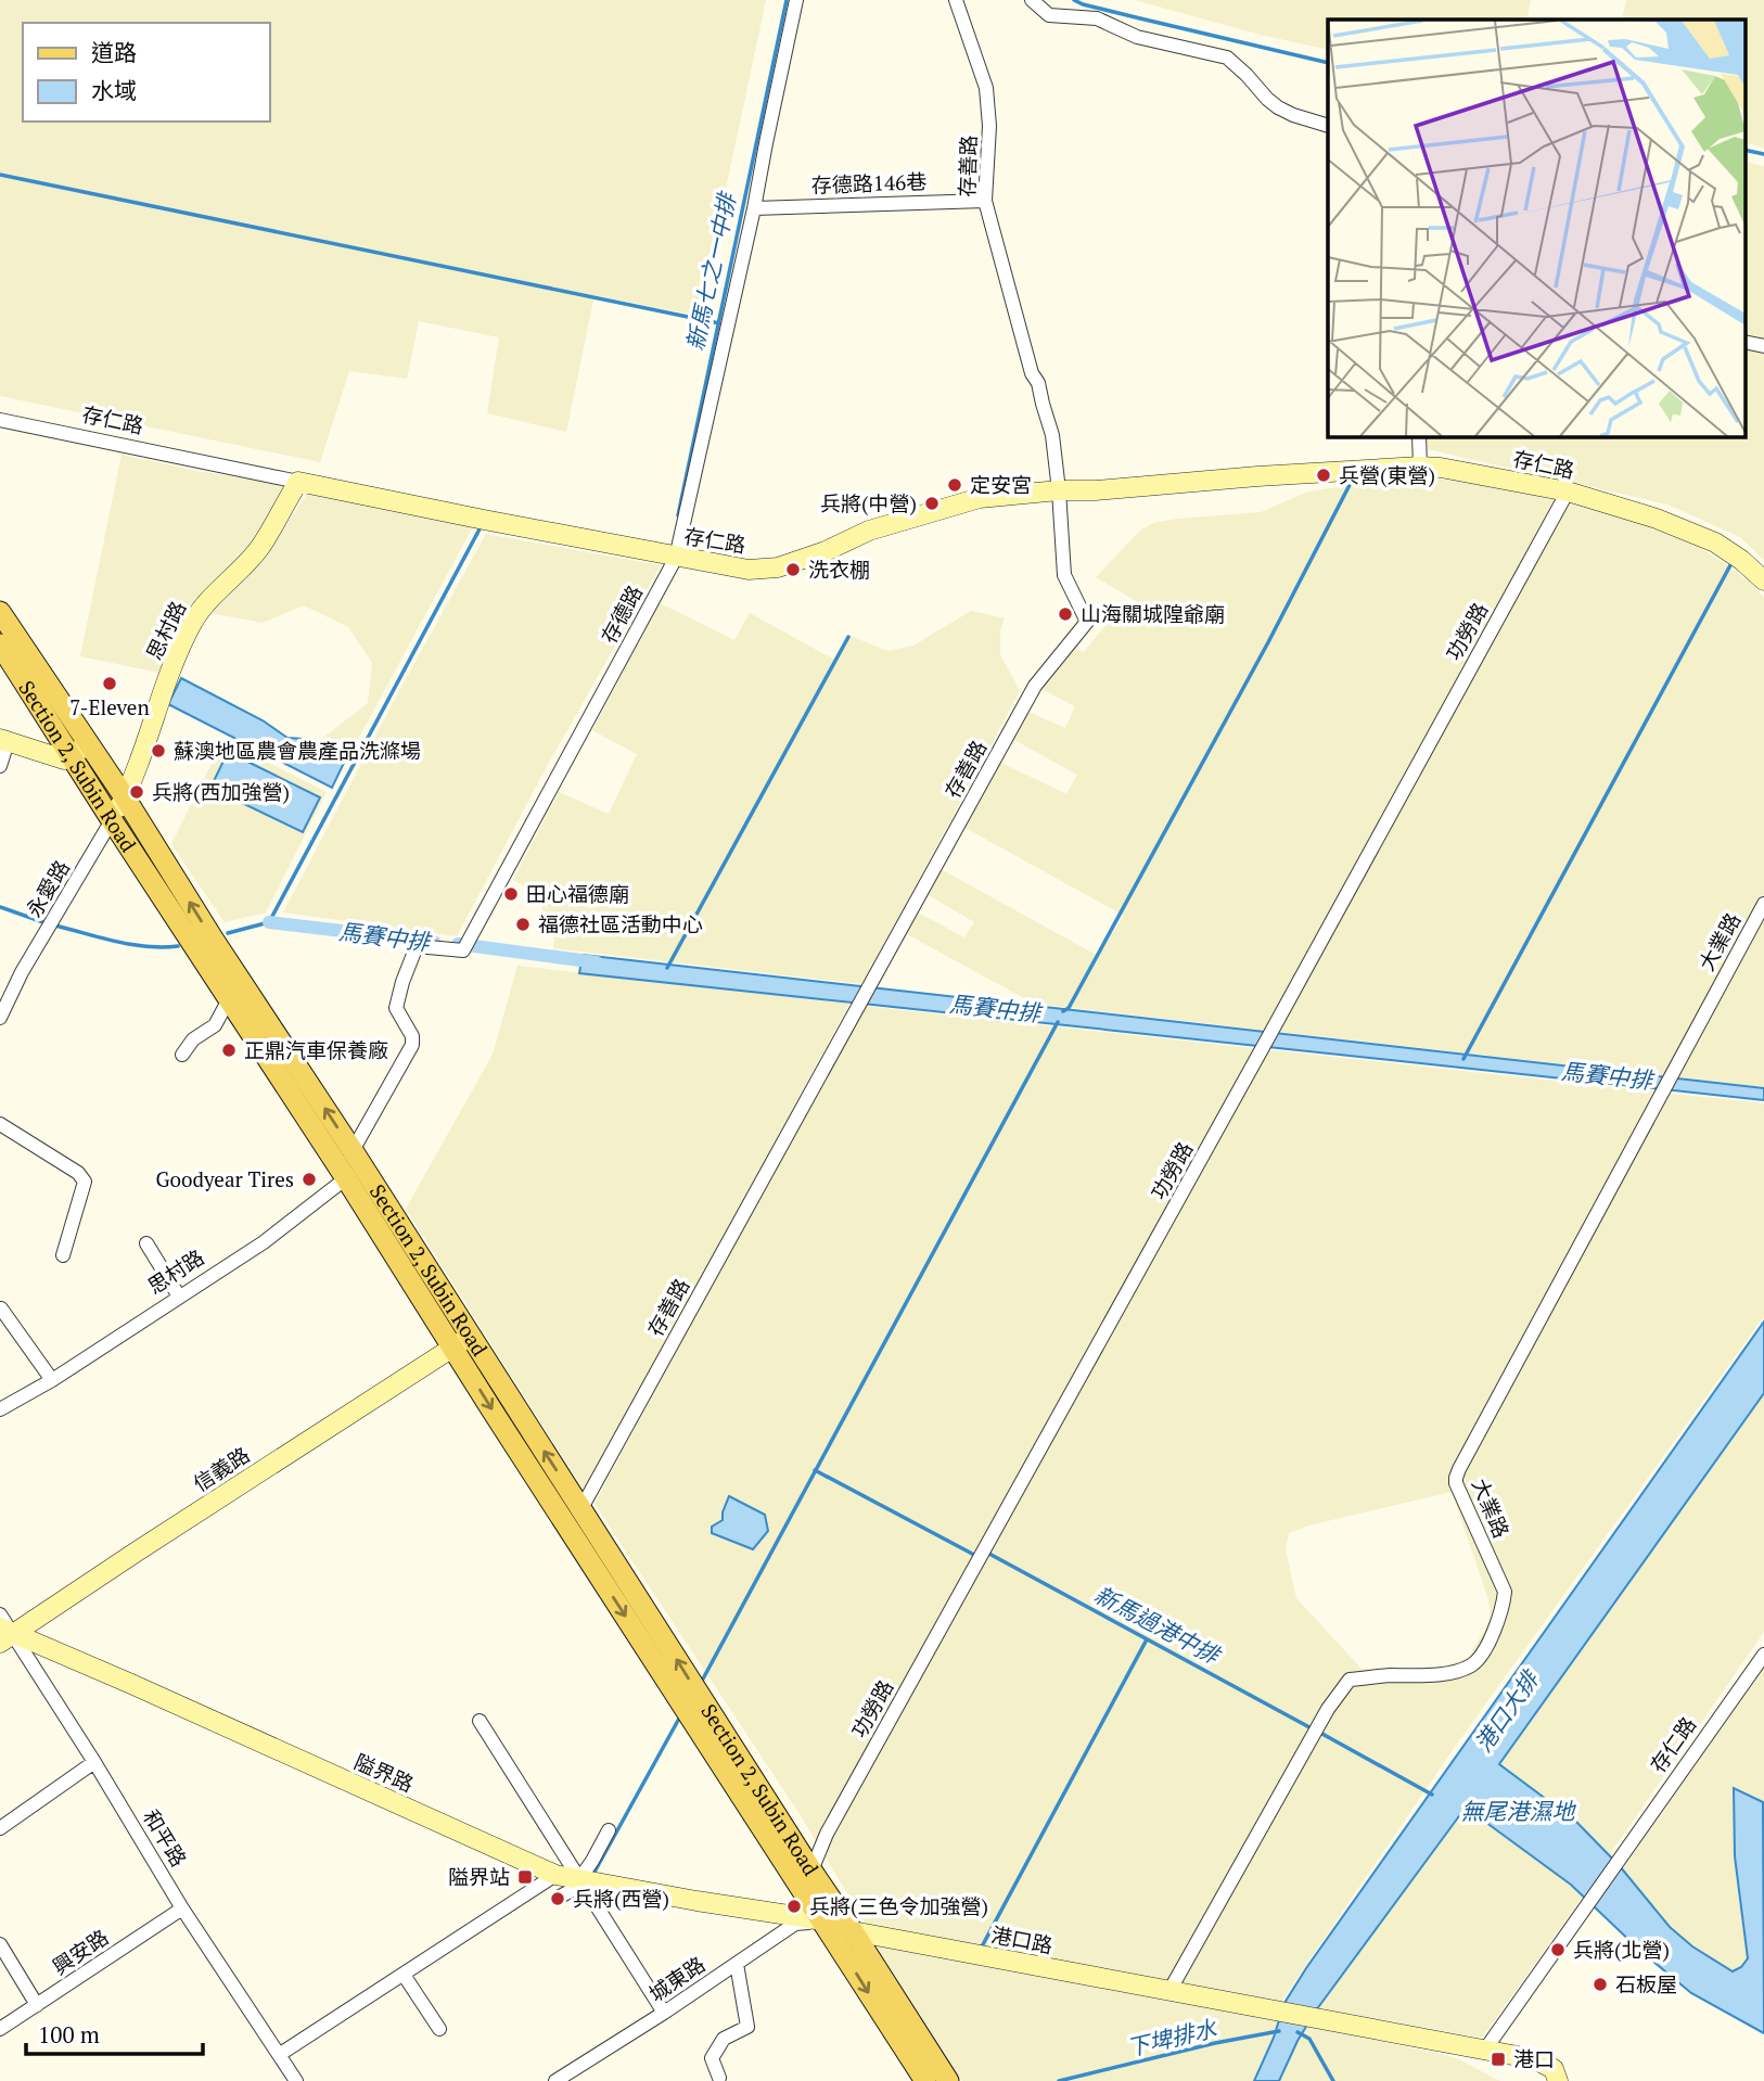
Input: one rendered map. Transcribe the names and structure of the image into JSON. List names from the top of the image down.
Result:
{
  "streets": {
    "main road": ["Section 2, Subin Road"],
    "street": [
      "存善路",
      "存德路146巷",
      "存仁路",
      "存德路",
      "思村路",
      "功勞路",
      "永愛路",
      "大業路",
      "信義路",
      "隘界路",
      "和平路",
      "港口路",
      "興安路",
      "城東路"
    ]
  },
  "crossings": [
    ["存善路", "存德路146巷"],
    ["存善路", "存仁路"],
    ["存善路", "Section 2, Subin Road"],
    ["存德路146巷", "存德路"],
    ["存仁路", "存德路"],
    ["存仁路", "思村路"],
    ["存仁路", "功勞路"],
    ["存仁路", "港口路"],
    ["存德路", "Section 2, Subin Road"],
    ["思村路", "Section 2, Subin Road"],
    ["思村路", "永愛路"],
    ["功勞路", "Section 2, Subin Road"],
    ["Section 2, Subin Road", "永愛路"],
    ["Section 2, Subin Road", "信義路"],
    ["Section 2, Subin Road", "港口路"],
    ["Section 2, Subin Road", "城東路"],
    ["大業路", "港口路"],
    ["信義路", "隘界路"],
    ["信義路", "和平路"],
    ["隘界路", "和平路"],
    ["隘界路", "港口路"],
    ["和平路", "興安路"],
    ["港口路", "城東路"]
  ],
  "water": [
    "新馬七之一中排",
    "馬賽中排",
    "新馬過港中排",
    "港口大排",
    "無尾港濕地",
    "下埤排水"
  ],
  "places": {
    "other": [
      "兵營(東營)",
      "定安宮",
      "兵將(中營)",
      "洗衣棚",
      "山海關城隍爺廟",
      "7-Eleven",
      "蘇澳地區農會農產品洗滌場",
      "兵將(西加強營)",
      "田心福德廟",
      "福德社區活動中心",
      "正鼎汽車保養廠",
      "Goodyear Tires",
      "兵將(西營)",
      "兵將(三色令加強營)",
      "兵將(北營)",
      "石板屋"
    ],
    "transit": ["隘界站", "港口"]
  },
  "legend": ["道路", "水域"],
  "scale_bar": "100 m"
}
